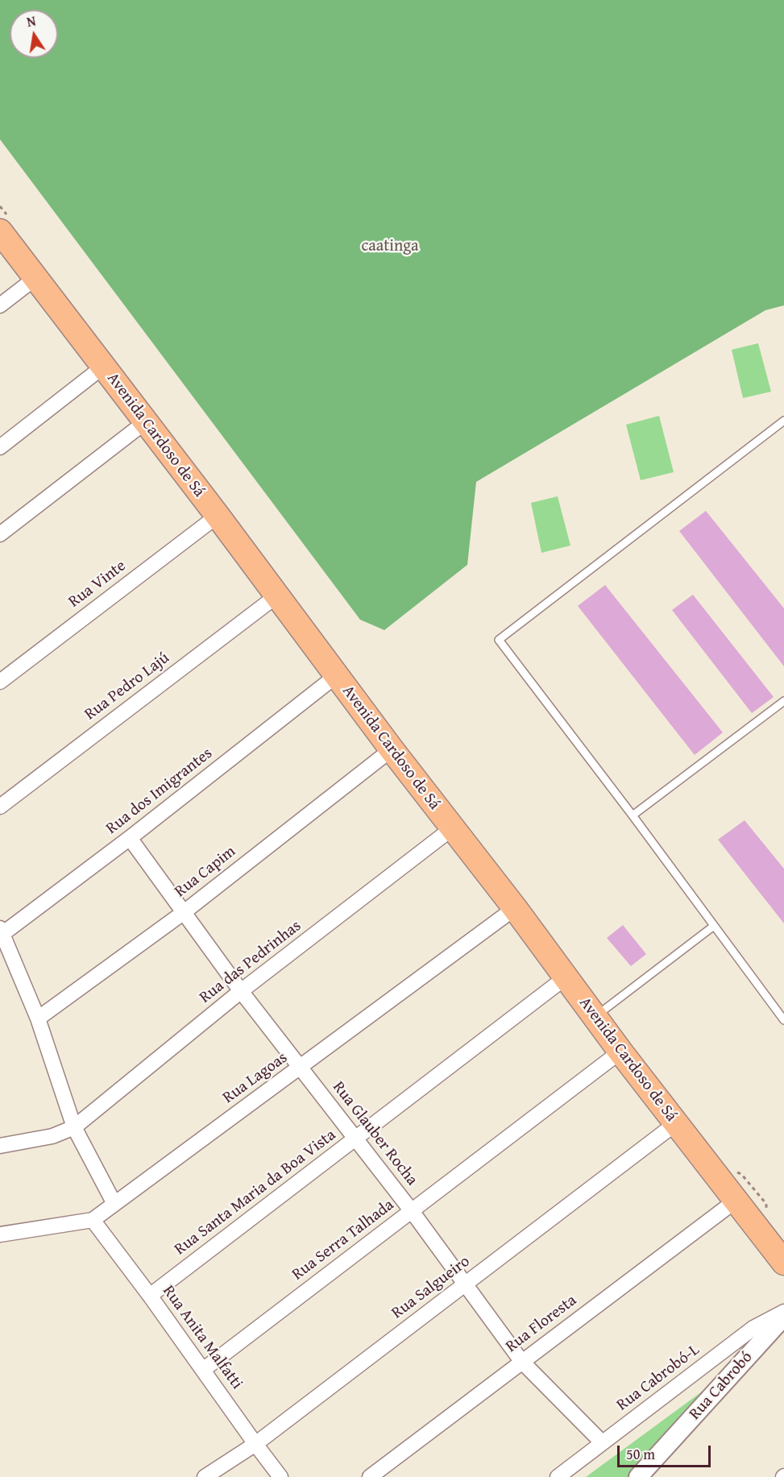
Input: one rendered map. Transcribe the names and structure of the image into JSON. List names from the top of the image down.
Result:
{
  "streets": {
    "highway": ["Avenida Cardoso de Sá"],
    "street": [
      "Rua Vinte",
      "Rua Pedro Lajú",
      "Rua dos Imigrantes",
      "Rua Capim",
      "Rua das Pedrinhas",
      "Rua Lagoas",
      "Rua Glauber Rocha",
      "Rua Santa Maria da Boa Vista",
      "Rua Serra Talhada",
      "Rua Salgueiro",
      "Rua Floresta",
      "Rua Anita Malfatti",
      "Rua Cabrobó-L",
      "Rua Cabrobó"
    ]
  },
  "crossings": [
    ["Avenida Cardoso de Sá", "Rua Vinte"],
    ["Avenida Cardoso de Sá", "Rua Pedro Lajú"],
    ["Avenida Cardoso de Sá", "Rua dos Imigrantes"],
    ["Avenida Cardoso de Sá", "Rua Capim"],
    ["Avenida Cardoso de Sá", "Rua das Pedrinhas"],
    ["Avenida Cardoso de Sá", "Rua Lagoas"],
    ["Avenida Cardoso de Sá", "Rua Santa Maria da Boa Vista"],
    ["Avenida Cardoso de Sá", "Rua Serra Talhada"],
    ["Avenida Cardoso de Sá", "Rua Salgueiro"],
    ["Avenida Cardoso de Sá", "Rua Floresta"],
    ["Rua dos Imigrantes", "Rua Glauber Rocha"],
    ["Rua Capim", "Rua Glauber Rocha"],
    ["Rua das Pedrinhas", "Rua Glauber Rocha"],
    ["Rua Lagoas", "Rua Glauber Rocha"],
    ["Rua Lagoas", "Rua Anita Malfatti"],
    ["Rua Glauber Rocha", "Rua Santa Maria da Boa Vista"],
    ["Rua Glauber Rocha", "Rua Serra Talhada"],
    ["Rua Glauber Rocha", "Rua Salgueiro"],
    ["Rua Glauber Rocha", "Rua Floresta"],
    ["Rua Glauber Rocha", "Rua Cabrobó-L"],
    ["Rua Santa Maria da Boa Vista", "Rua Anita Malfatti"],
    ["Rua Serra Talhada", "Rua Anita Malfatti"],
    ["Rua Salgueiro", "Rua Anita Malfatti"]
  ],
  "parks": ["caatinga"],
  "scale_bar": "50 m",
  "north": "top"
}
